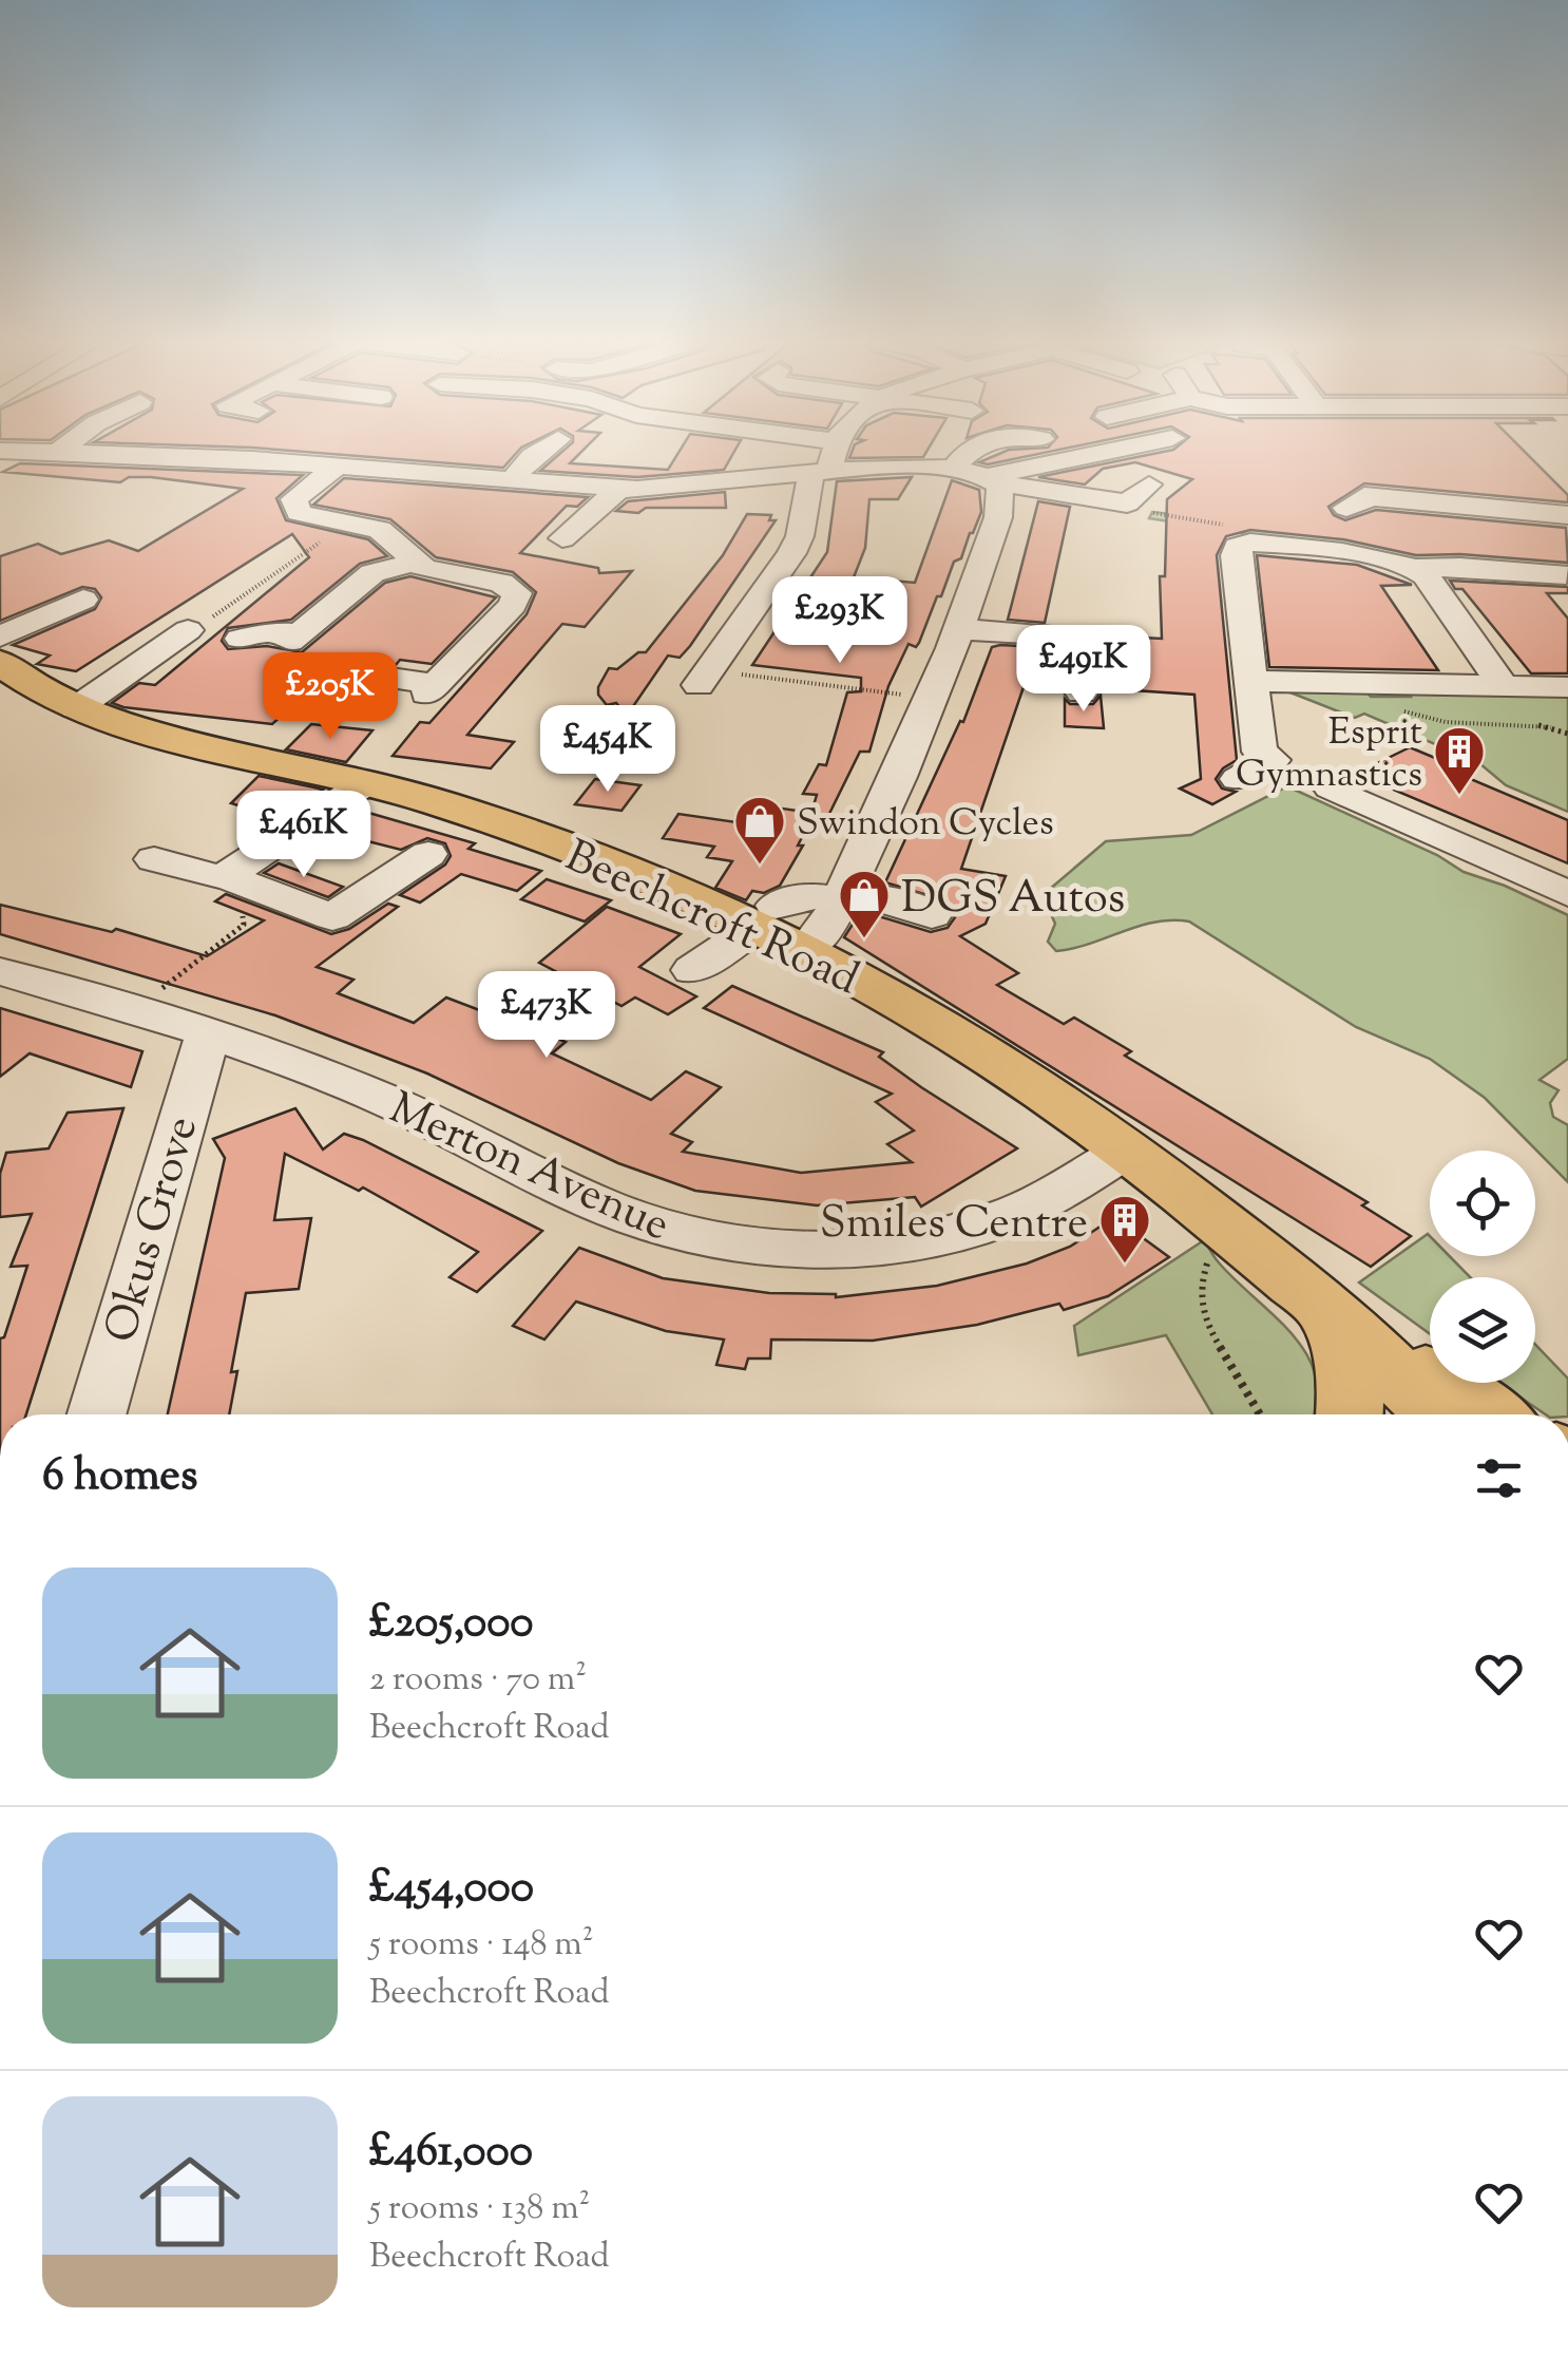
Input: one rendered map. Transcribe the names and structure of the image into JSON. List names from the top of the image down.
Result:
{
  "streets": {
    "main road": ["Beechcroft Road"],
    "street": ["Merton Avenue", "Okus Grove"]
  },
  "crossings": [
    ["Beechcroft Road", "Merton Avenue"],
    ["Merton Avenue", "Okus Grove"]
  ],
  "places": {
    "building": ["Esprit Gymnastics", "Smiles Centre"],
    "shop": ["Swindon Cycles", "DGS Autos"]
  },
  "page": {
    "price": [
      "£293K",
      "£491K",
      "£205K",
      "£454K",
      "£461K",
      "£473K"
    ],
    "heading": "6 homes",
    "list": [
      {
        "name": "£205,000",
        "note": "2 rooms · 70 m² · Beechcroft Road"
      },
      {
        "name": "£454,000",
        "note": "5 rooms · 148 m² · Beechcroft Road"
      },
      {
        "name": "£461,000",
        "note": "5 rooms · 138 m² · Beechcroft Road"
      }
    ]
  }
}
